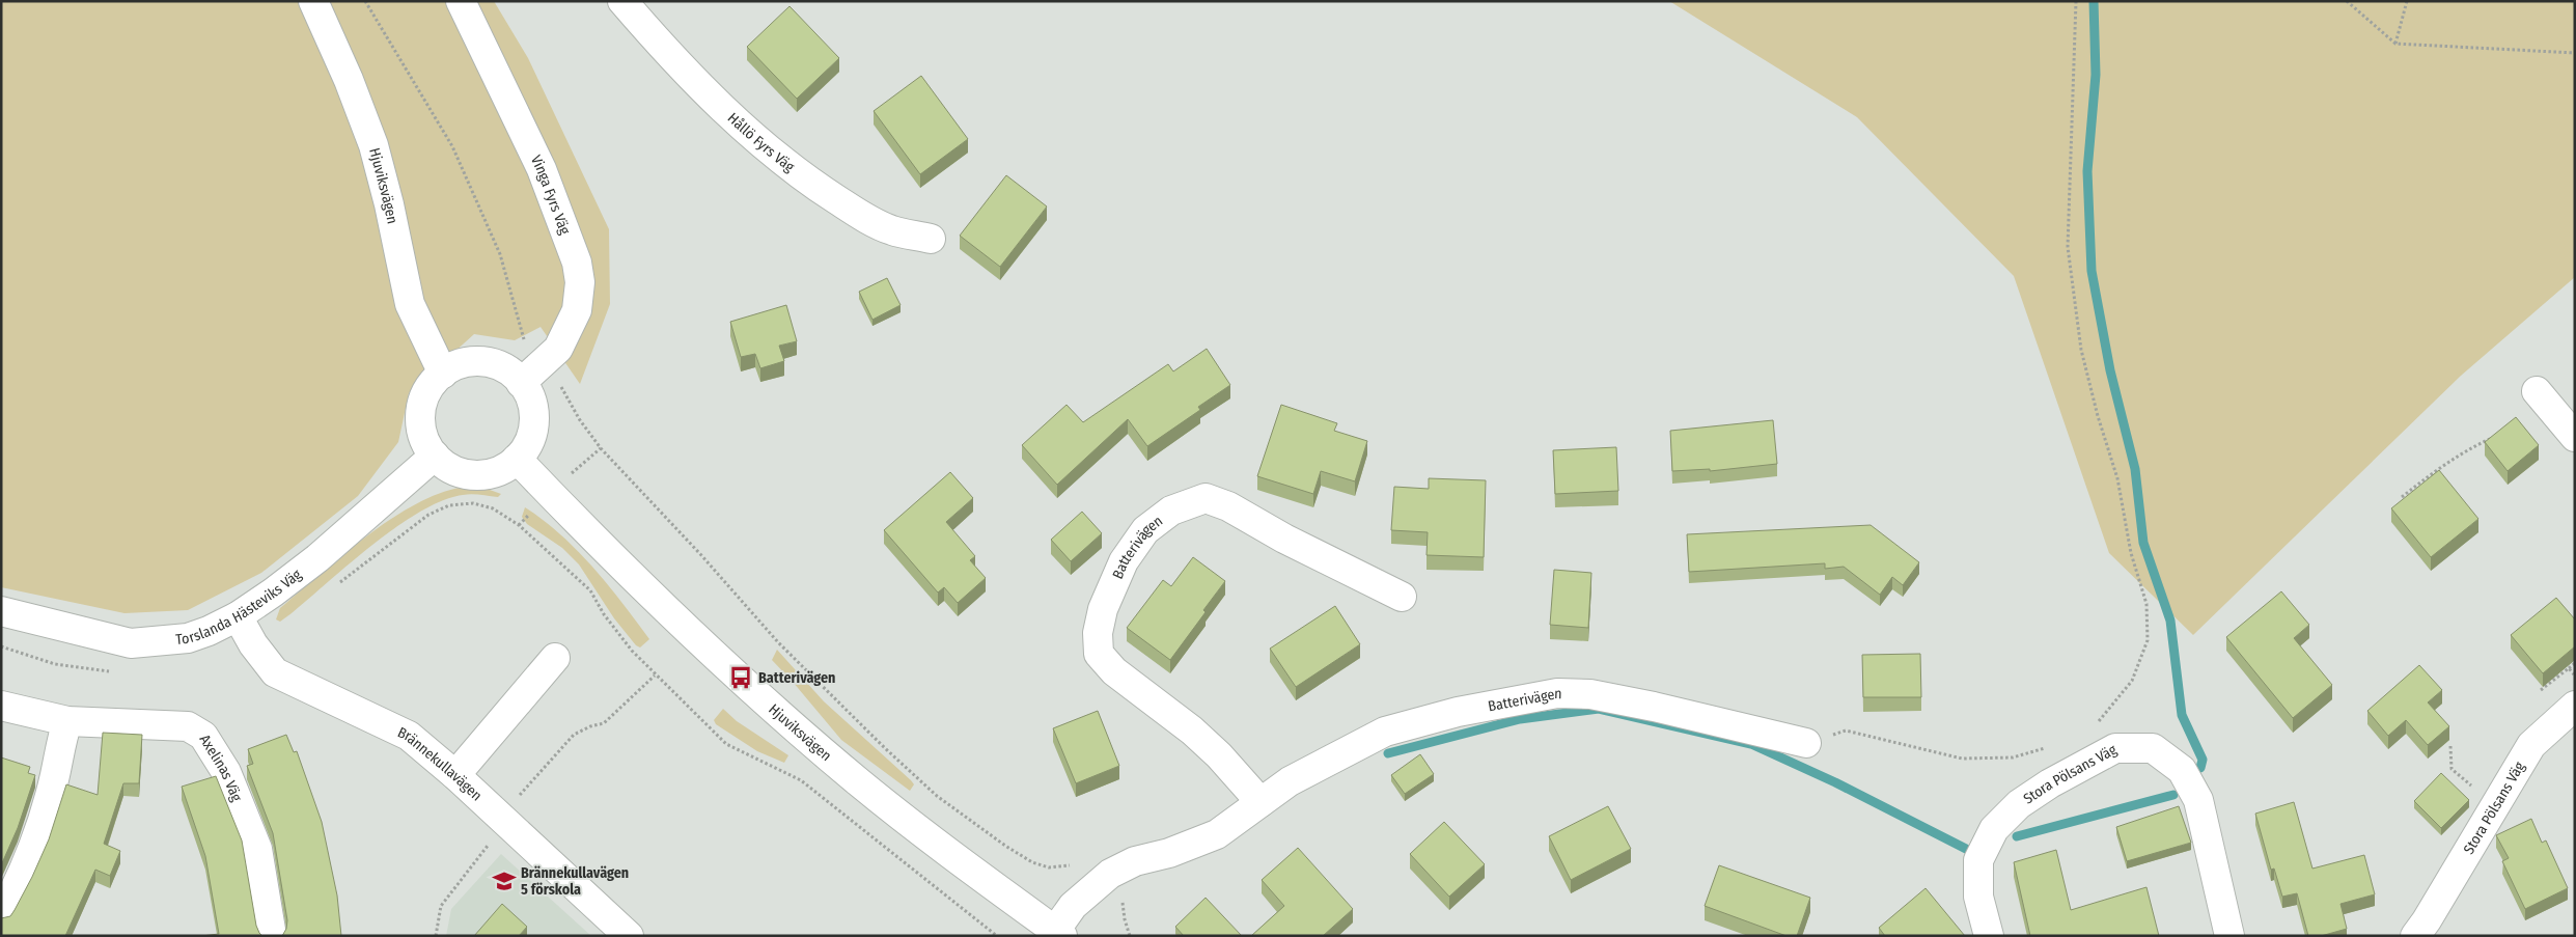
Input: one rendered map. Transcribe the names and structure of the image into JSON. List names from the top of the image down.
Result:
{
  "streets": {
    "street": [
      "Hållö Fyrs Väg",
      "Hjuviksvägen",
      "Vinga Fyrs Väg",
      "Batterivägen",
      "Torslanda Hästeviks Väg",
      "Brännekullavägen",
      "Axelinas Väg",
      "Stora Pölsans Väg"
    ]
  },
  "crossings": [
    ["Hjuviksvägen", "Vinga Fyrs Väg"],
    ["Hjuviksvägen", "Batterivägen"],
    ["Hjuviksvägen", "Torslanda Hästeviks Väg"],
    ["Vinga Fyrs Väg", "Torslanda Hästeviks Väg"],
    ["Torslanda Hästeviks Väg", "Brännekullavägen"]
  ],
  "places": {
    "bus stop": ["Batterivägen"],
    "school or university": ["Brännekullavägen 5 förskola"]
  }
}
